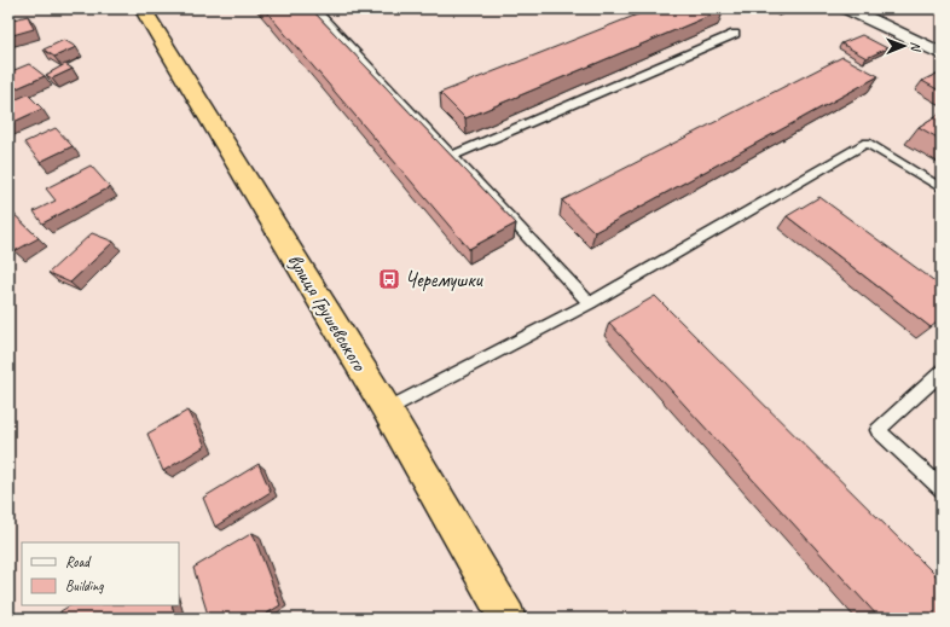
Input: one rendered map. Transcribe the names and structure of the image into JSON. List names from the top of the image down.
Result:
{
  "streets": {
    "highway": ["вулиця Грушевського"]
  },
  "places": {
    "bus stop": ["Черемушки"]
  },
  "legend": ["Road", "Building"],
  "north": "right"
}
